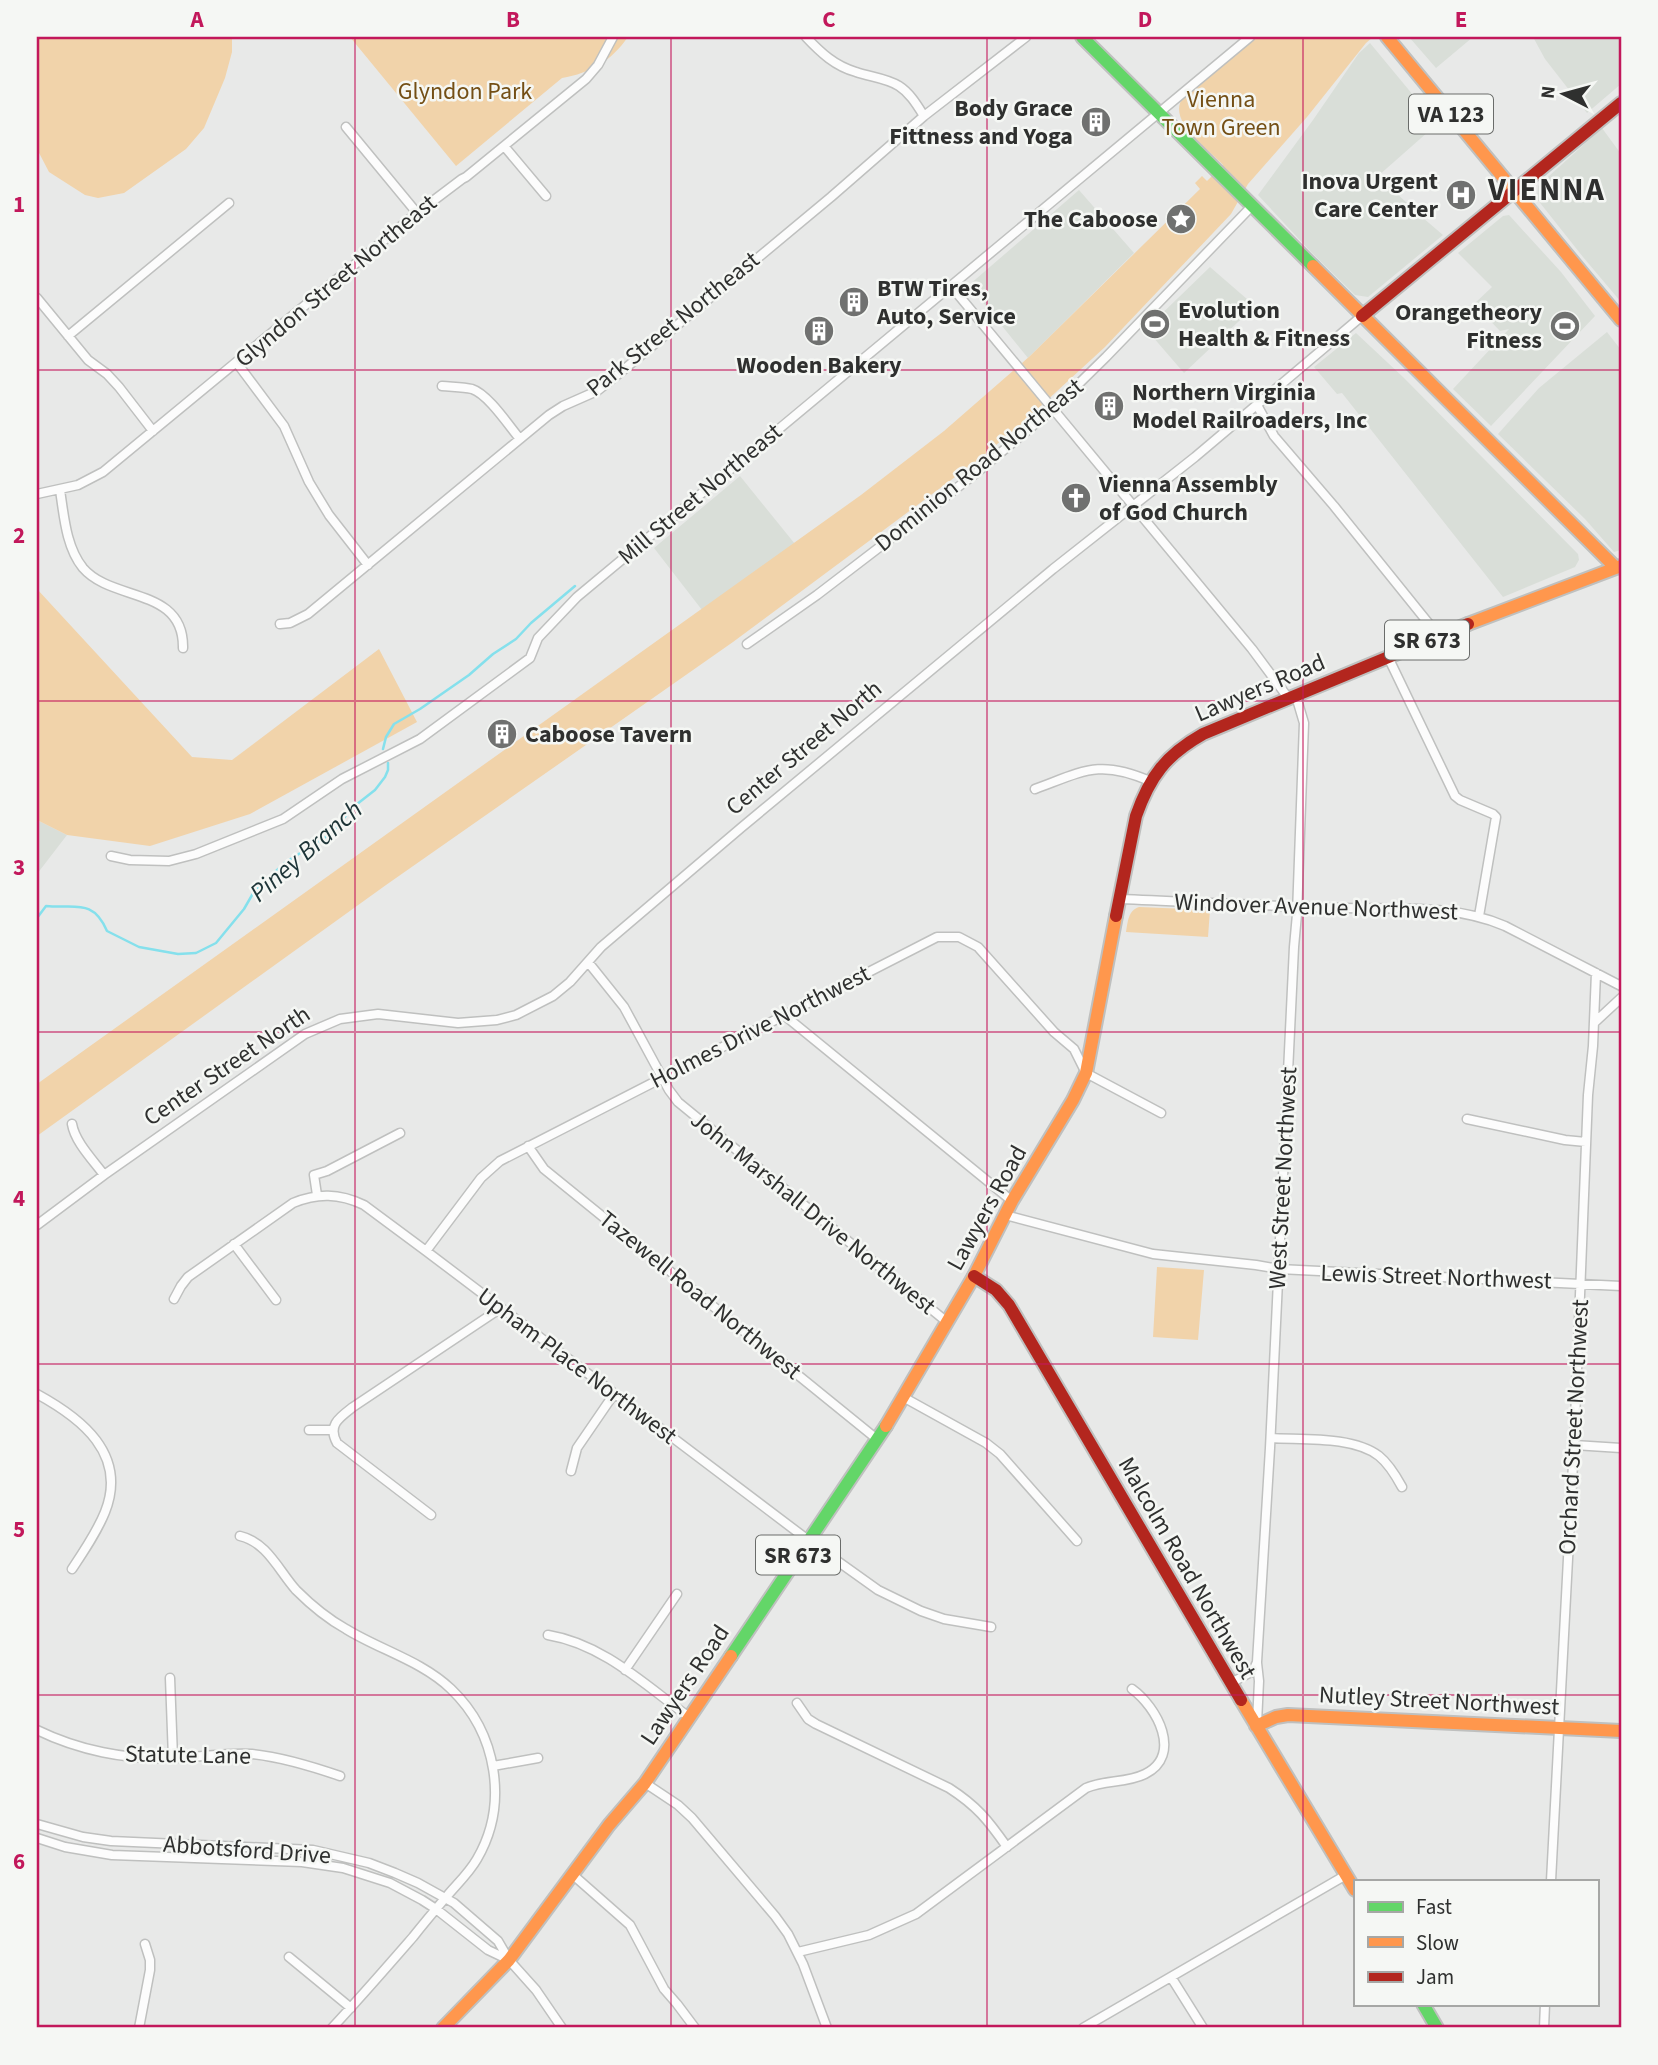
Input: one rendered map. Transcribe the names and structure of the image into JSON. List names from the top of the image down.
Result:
{
  "streets": {
    "main road": [
      "VA 123",
      "SR 673",
      "Lawyers Road",
      "Center Street North",
      "Malcolm Road Northwest",
      "Nutley Street Northwest"
    ],
    "street": [
      "Glyndon Street Northeast",
      "Park Street Northeast",
      "Dominion Road Northeast",
      "Mill Street Northeast",
      "Windover Avenue Northwest",
      "Holmes Drive Northwest",
      "West Street Northwest",
      "John Marshall Drive Northwest",
      "Lewis Street Northwest",
      "Tazewell Road Northwest",
      "Upham Place Northwest",
      "Orchard Street Northwest",
      "Statute Lane",
      "Abbotsford Drive"
    ]
  },
  "crossings": [
    ["VA 123", "Center Street North"],
    ["Lawyers Road", "Windover Avenue Northwest"],
    ["Lawyers Road", "Holmes Drive Northwest"],
    ["Lawyers Road", "West Street Northwest"],
    ["Lawyers Road", "John Marshall Drive Northwest"],
    ["Lawyers Road", "Lewis Street Northwest"],
    ["Lawyers Road", "Tazewell Road Northwest"],
    ["Lawyers Road", "Upham Place Northwest"],
    ["Lawyers Road", "Malcolm Road Northwest"],
    ["Lawyers Road", "Abbotsford Drive"],
    ["Center Street North", "John Marshall Drive Northwest"],
    ["Windover Avenue Northwest", "West Street Northwest"],
    ["Windover Avenue Northwest", "Orchard Street Northwest"],
    ["Holmes Drive Northwest", "John Marshall Drive Northwest"],
    ["Holmes Drive Northwest", "Tazewell Road Northwest"],
    ["Holmes Drive Northwest", "Upham Place Northwest"],
    ["West Street Northwest", "Lewis Street Northwest"],
    ["West Street Northwest", "Malcolm Road Northwest"],
    ["West Street Northwest", "Nutley Street Northwest"],
    ["Lewis Street Northwest", "Orchard Street Northwest"],
    ["Orchard Street Northwest", "Nutley Street Northwest"],
    ["Malcolm Road Northwest", "Nutley Street Northwest"]
  ],
  "districts": ["VIENNA"],
  "water": ["Piney Branch"],
  "parks": ["Glyndon Park", "Vienna Town Green"],
  "places": {
    "building": [
      "Body Grace Fittness and Yoga",
      "BTW Tires, Auto, Service",
      "Wooden Bakery",
      "Northern Virginia Model Railroaders, Inc",
      "Caboose Tavern"
    ],
    "hospital": ["Inova Urgent Care Center"],
    "place": ["The Caboose"],
    "sports": ["Evolution Health & Fitness", "Orangetheory Fitness"],
    "church": ["Vienna Assembly of God Church"]
  },
  "legend": ["Fast", "Slow", "Jam"],
  "north": "left",
  "grid": {
    "columns": [
      "A",
      "B",
      "C",
      "D",
      "E"
    ],
    "rows": [
      "1",
      "2",
      "3",
      "4",
      "5",
      "6"
    ]
  }
}
